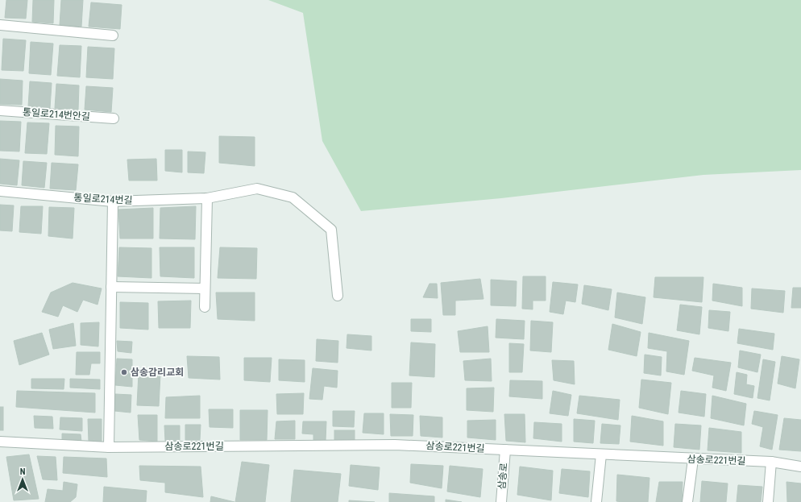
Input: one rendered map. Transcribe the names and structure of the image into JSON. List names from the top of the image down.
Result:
{
  "streets": {
    "street": [
      "통일로214번안길",
      "통일로214번길",
      "삼송로221번길",
      "삼송로"
    ]
  },
  "crossings": [
    ["삼송로221번길", "삼송로"]
  ],
  "places": ["삼송감리교회"],
  "north": "top"
}
